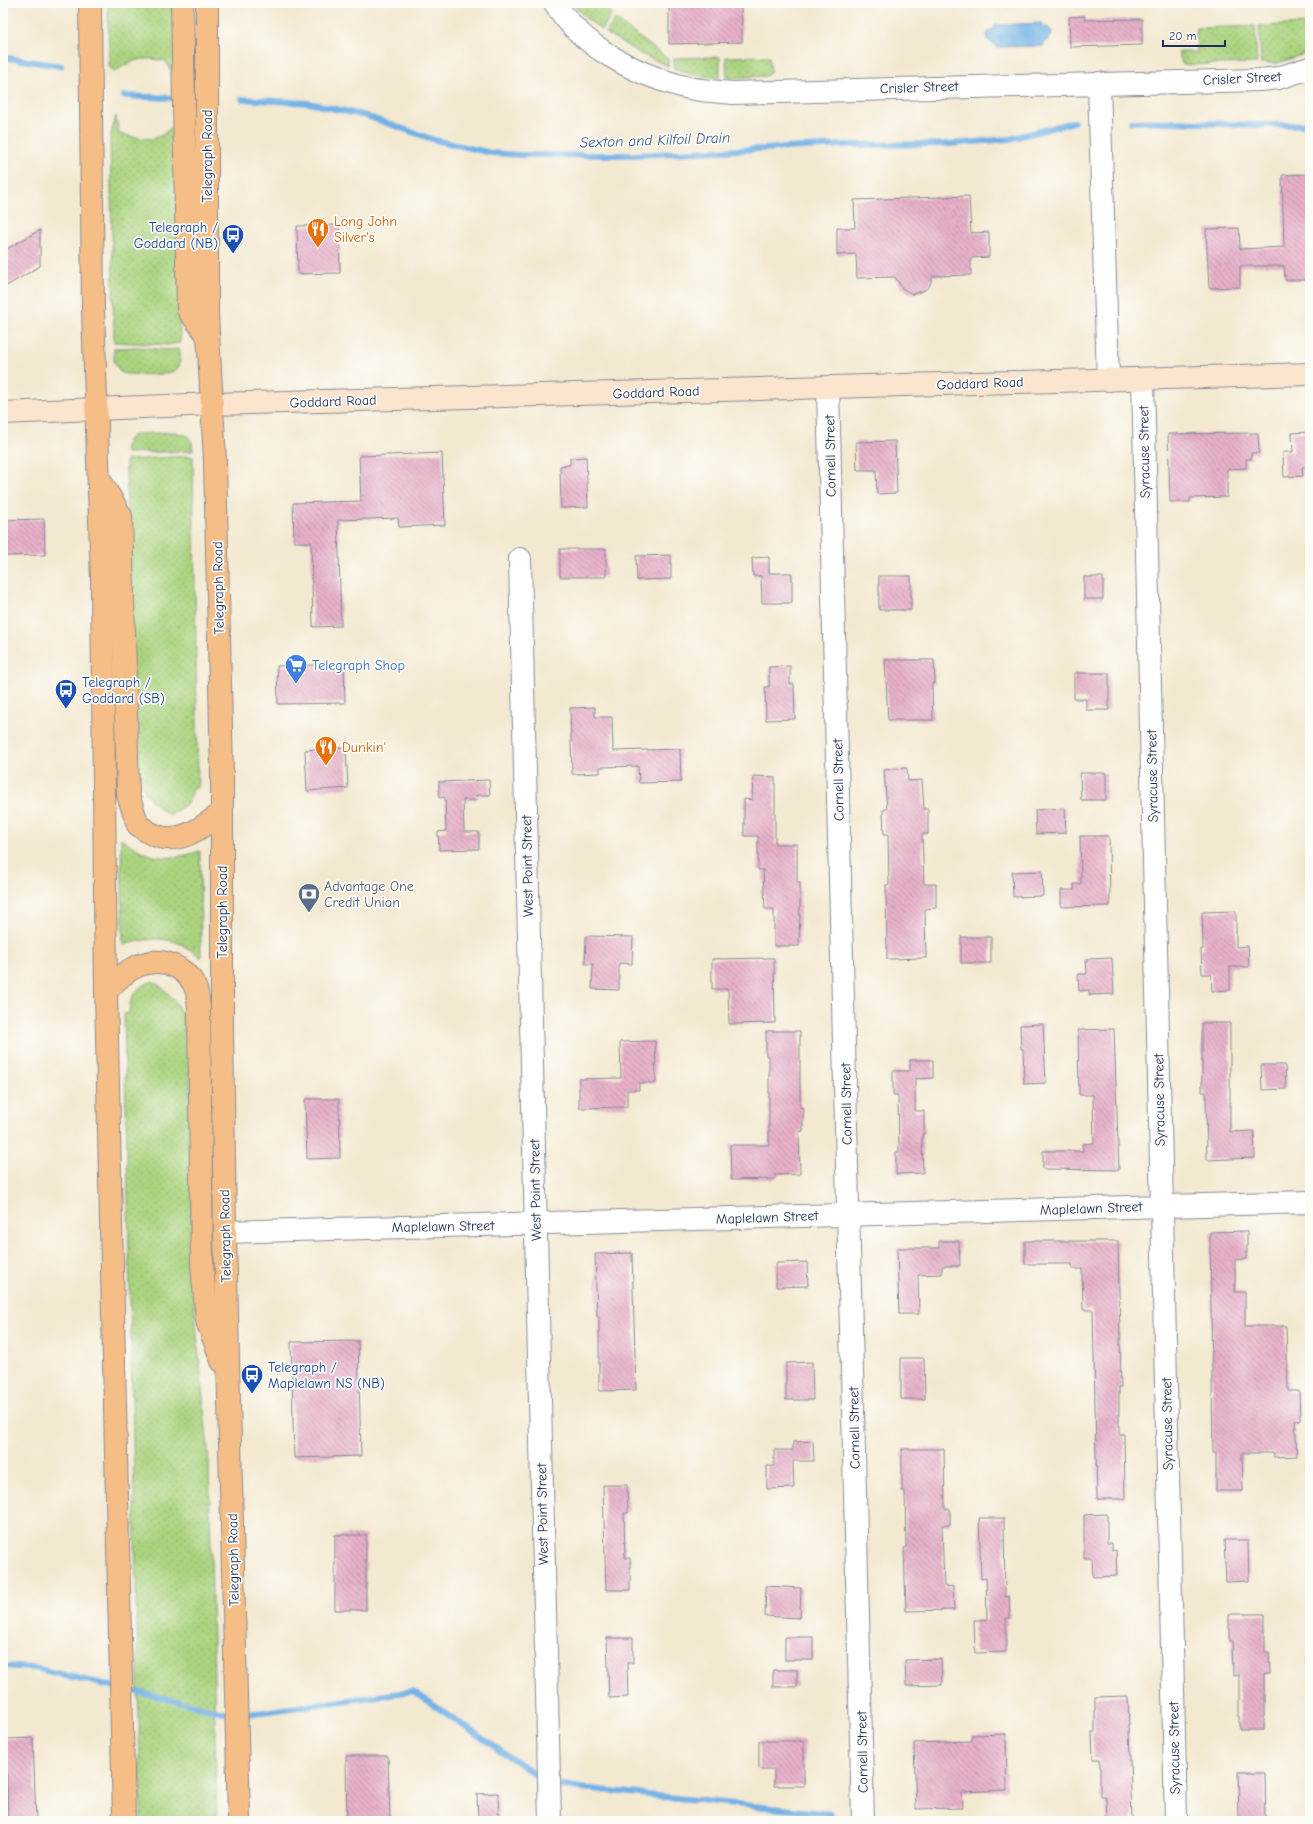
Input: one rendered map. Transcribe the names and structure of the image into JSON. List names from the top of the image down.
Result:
{
  "streets": {
    "main road": ["Telegraph Road", "Goddard Road"],
    "street": [
      "Crisler Street",
      "Syracuse Street",
      "Cornell Street",
      "West Point Street",
      "Maplelawn Street"
    ]
  },
  "crossings": [
    ["Telegraph Road", "Goddard Road"],
    ["Telegraph Road", "Maplelawn Street"],
    ["Goddard Road", "Syracuse Street"],
    ["Goddard Road", "Cornell Street"],
    ["Syracuse Street", "Maplelawn Street"],
    ["Cornell Street", "Maplelawn Street"],
    ["West Point Street", "Maplelawn Street"]
  ],
  "water": ["Sexton and Kilfoil Drain"],
  "places": {
    "restaurant": ["Long John Silver's", "Dunkin'"],
    "bus stop": ["Telegraph / Goddard (NB)", "Telegraph / Goddard (SB)", "Telegraph / Maplelawn NS (NB)"],
    "supermarket": ["Telegraph Shop"],
    "bank": ["Advantage One Credit Union"]
  },
  "scale_bar": "20 m"
}
